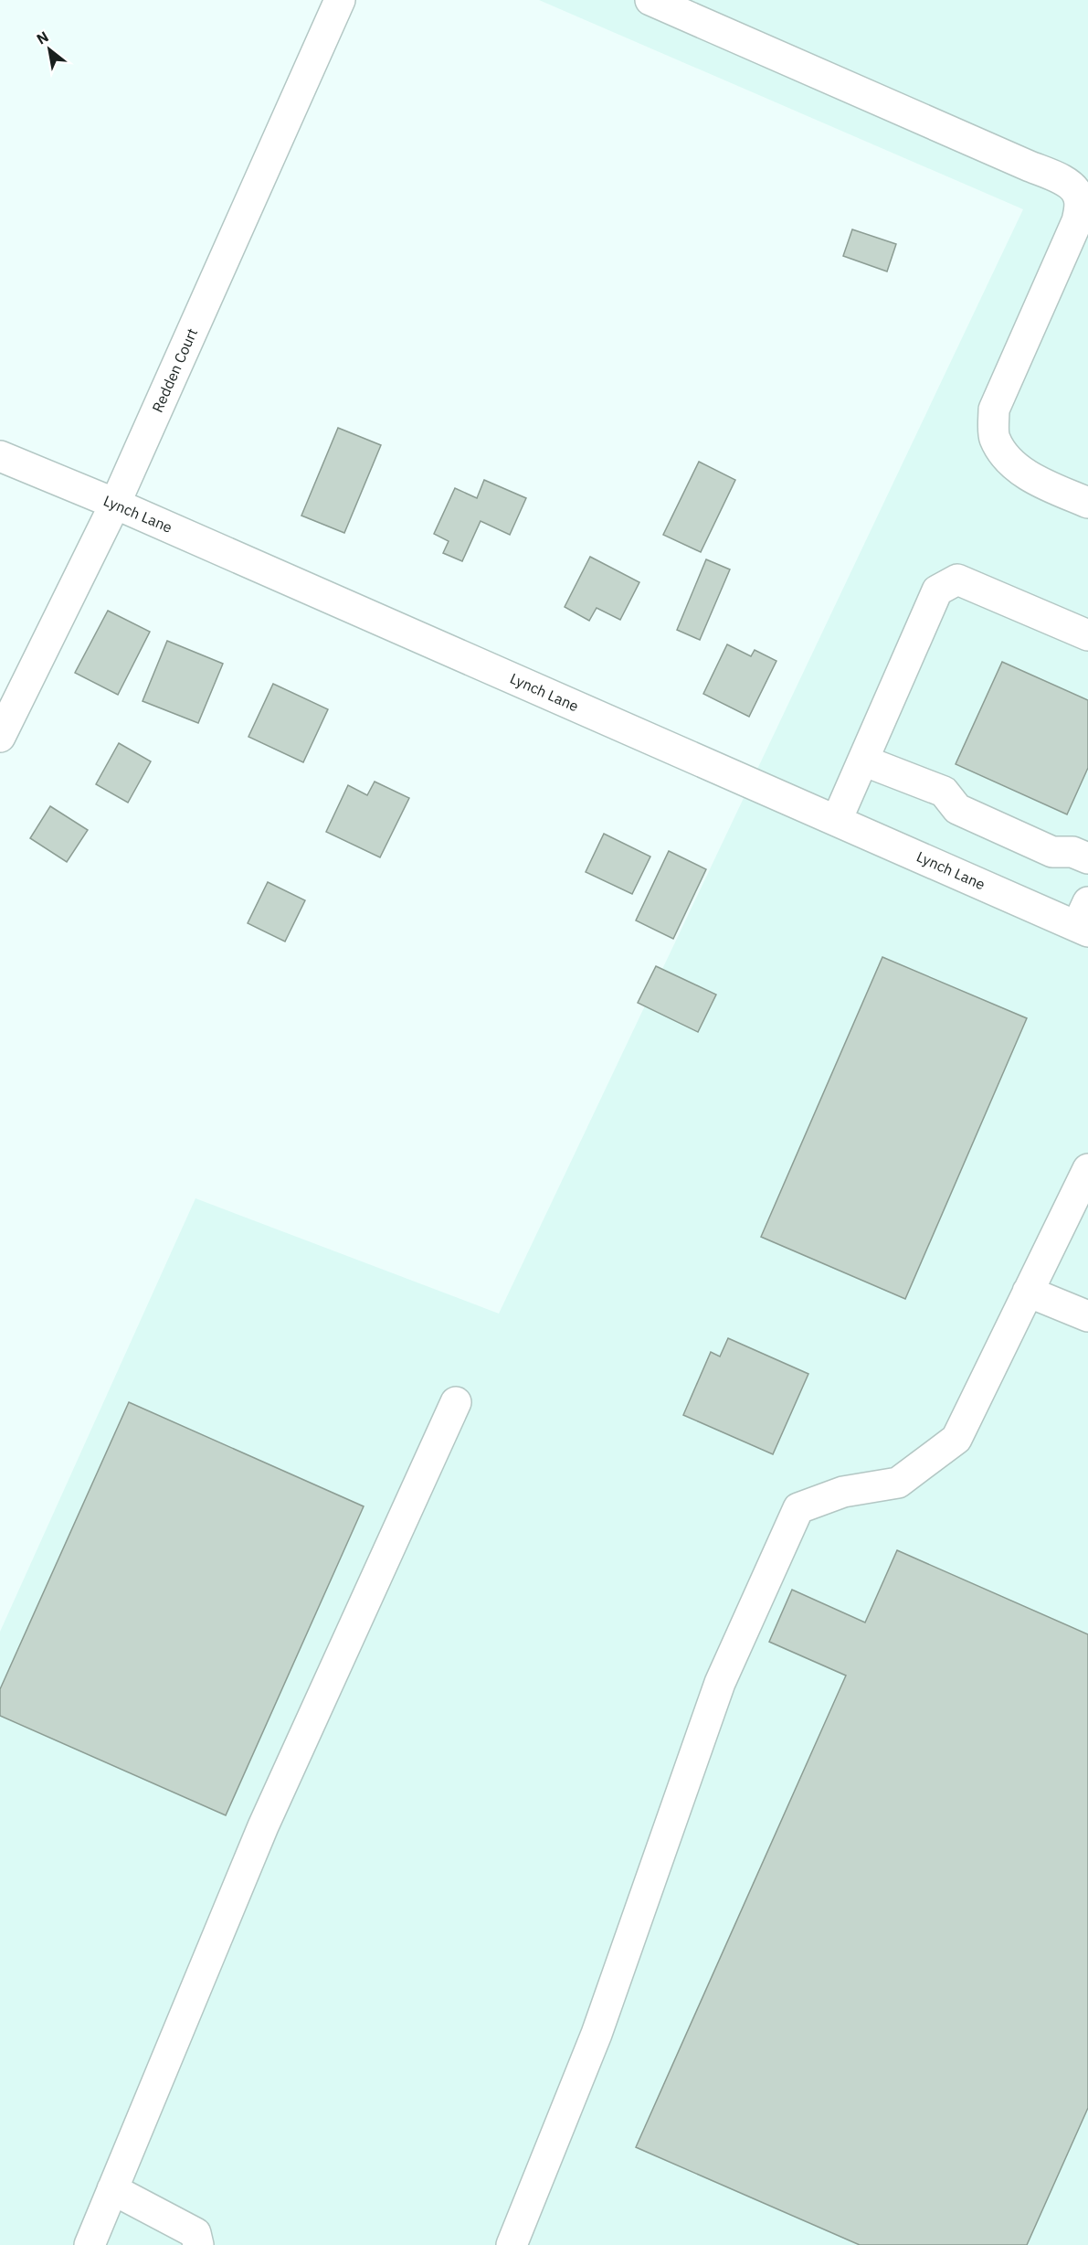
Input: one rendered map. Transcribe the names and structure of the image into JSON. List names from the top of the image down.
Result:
{
  "streets": {
    "street": ["Redden Court", "Lynch Lane"]
  },
  "crossings": [
    ["Redden Court", "Lynch Lane"]
  ],
  "north": "top left"
}
